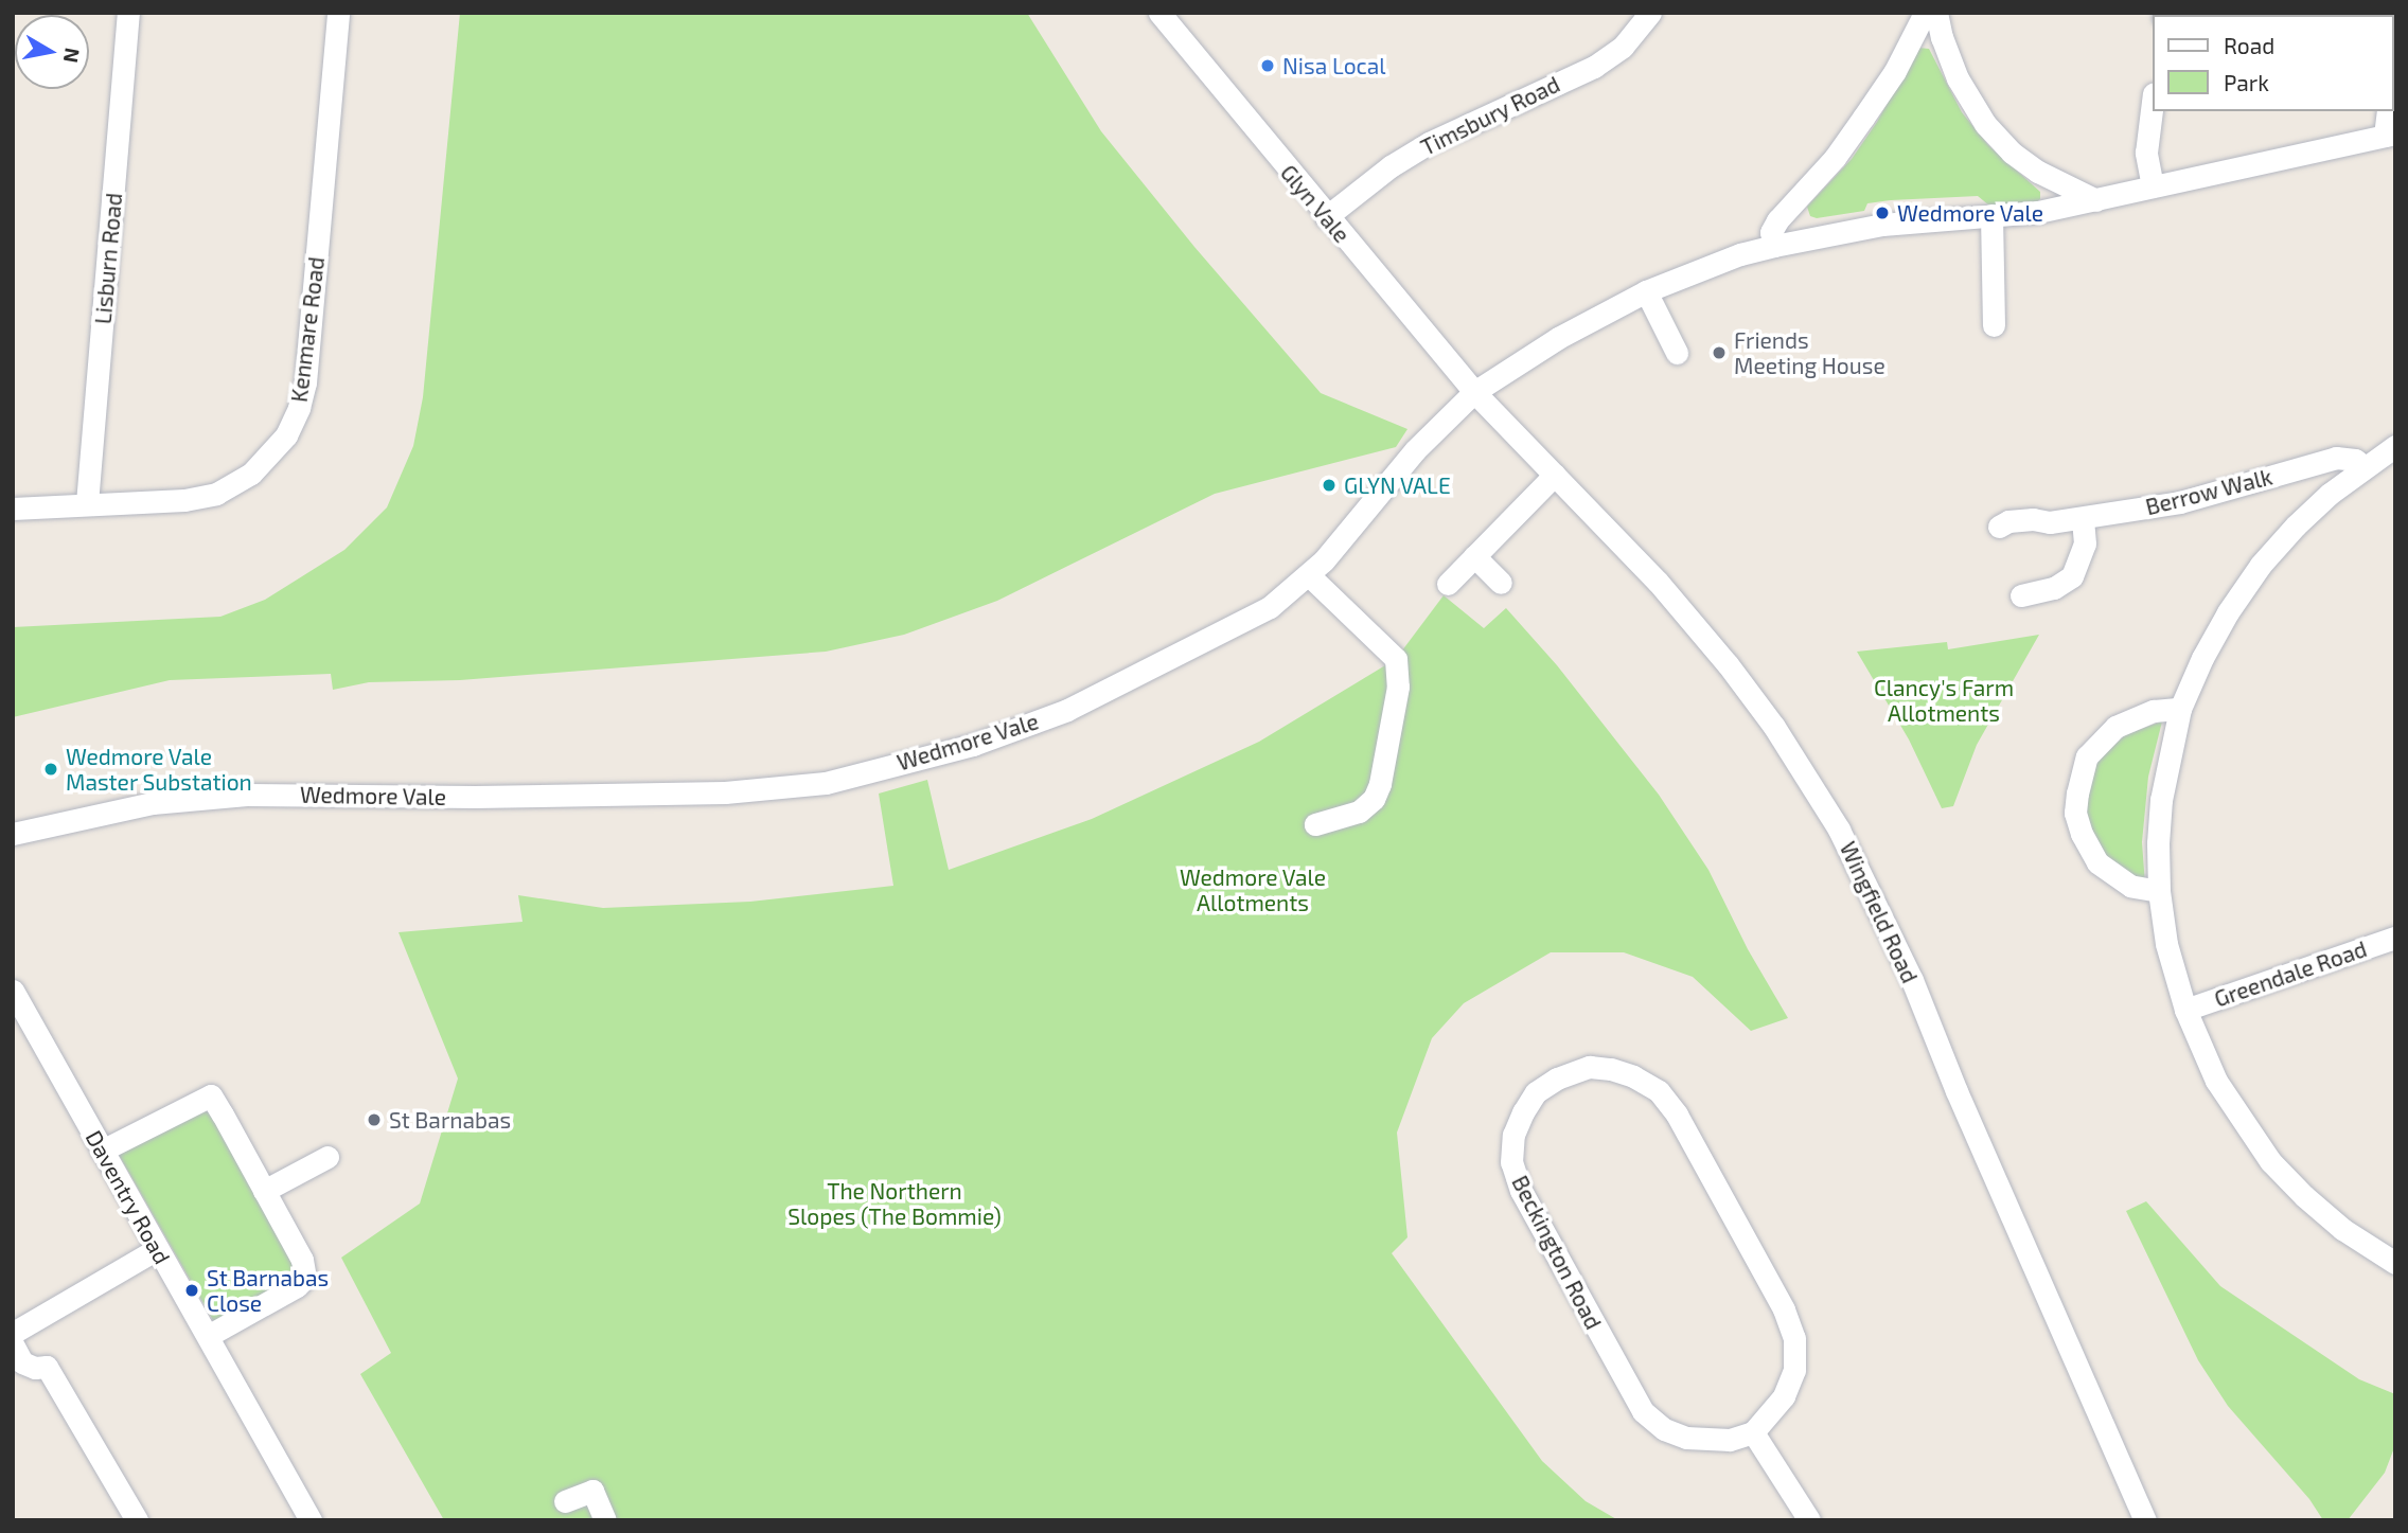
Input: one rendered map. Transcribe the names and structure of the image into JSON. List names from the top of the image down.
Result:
{
  "streets": {
    "street": [
      "Timsbury Road",
      "Glyn Vale",
      "Lisburn Road",
      "Kenmare Road",
      "Berrow Walk",
      "Wedmore Vale",
      "Wingfield Road",
      "Greendale Road",
      "Daventry Road",
      "Beckington Road"
    ]
  },
  "crossings": [
    ["Timsbury Road", "Glyn Vale"],
    ["Glyn Vale", "Wedmore Vale"],
    ["Glyn Vale", "Wingfield Road"],
    ["Lisburn Road", "Kenmare Road"],
    ["Wedmore Vale", "Wingfield Road"]
  ],
  "parks": ["Clancy's Farm Allotments", "Wedmore Vale Allotments", "The Northern Slopes (The Bommie)"],
  "places": [
    "Nisa Local",
    "Wedmore Vale",
    "Friends Meeting House",
    "GLYN VALE",
    "Wedmore Vale Master Substation",
    "St Barnabas",
    "St Barnabas Close"
  ],
  "legend": ["Road", "Park"],
  "north": "right"
}
